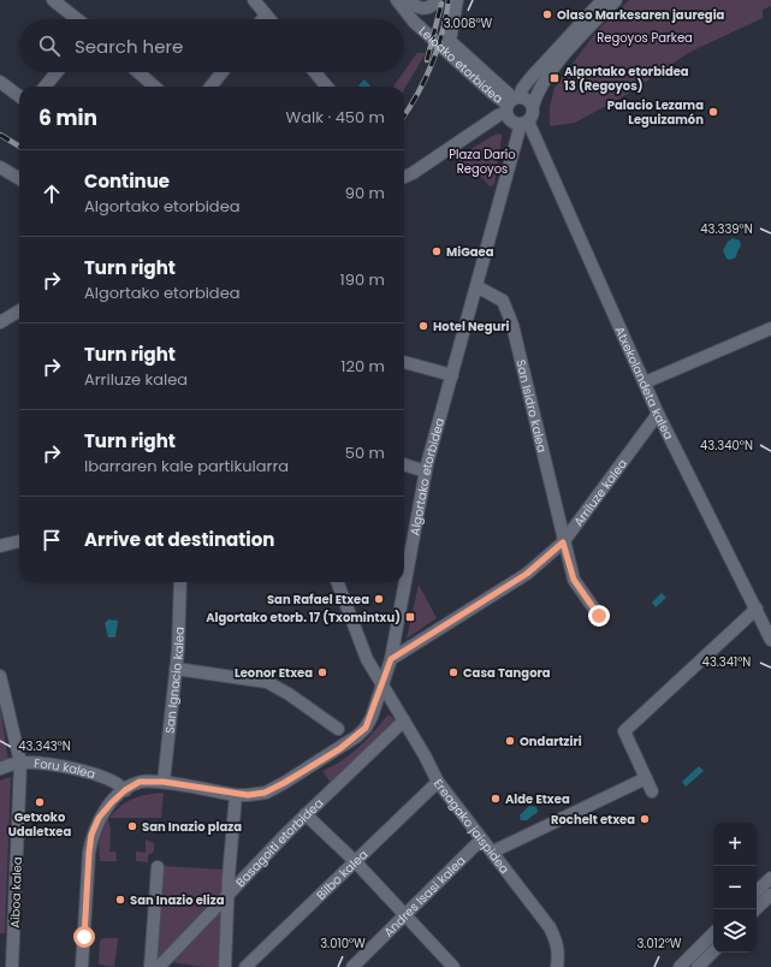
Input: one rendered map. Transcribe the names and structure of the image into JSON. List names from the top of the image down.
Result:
{
  "streets": {
    "street": [
      "Leioako etorbidea",
      "Atxekolandeta kalea",
      "San Isidro kalea",
      "Algortako etorbidea",
      "Arriluze kalea",
      "San Ignacio kalea",
      "Foru kalea",
      "Ereagako jaispidea",
      "Basagoiti etorbidea",
      "Bilbo kalea",
      "Aiboa kalea",
      "Andres Isasi kalea"
    ]
  },
  "crossings": [
    ["Leioako etorbidea", "Atxekolandeta kalea"],
    ["Leioako etorbidea", "Algortako etorbidea"],
    ["Atxekolandeta kalea", "Algortako etorbidea"],
    ["Atxekolandeta kalea", "Arriluze kalea"],
    ["San Isidro kalea", "Algortako etorbidea"],
    ["San Isidro kalea", "Arriluze kalea"],
    ["Algortako etorbidea", "Arriluze kalea"],
    ["Algortako etorbidea", "San Ignacio kalea"],
    ["Algortako etorbidea", "Foru kalea"],
    ["Algortako etorbidea", "Ereagako jaispidea"],
    ["Foru kalea", "Aiboa kalea"],
    ["Ereagako jaispidea", "Basagoiti etorbidea"],
    ["Ereagako jaispidea", "Bilbo kalea"]
  ],
  "parks": ["Regoyos Parkea", "Plaza Darío Regoyos"],
  "places": {
    "other": [
      "Olaso Markesaren jauregia",
      "Palacio Lezama Leguizamón",
      "MiGaea",
      "Hotel Neguri",
      "San Rafael Etxea",
      "Leonor Etxea",
      "Casa Tangora",
      "Ondartziri",
      "Alde Etxea",
      "Getxoko Udaletxea",
      "Rochelt etxea",
      "San Inazio plaza",
      "San Inazio eliza"
    ],
    "transit": ["Algortako etorbidea 13 (Regoyos)", "Algortako etorb. 17 (Txomintxu)"]
  },
  "page": {
    "search": "Search here",
    "heading": ["6 min", "Walk · 450 m"],
    "list": [
      ["Continue", "Algortako etorbidea", "90 m"],
      ["Turn right", "Algortako etorbidea", "190 m"],
      ["Turn right", "Arriluze kalea", "120 m"],
      ["Turn right", "Ibarraren kale partikularra", "50 m"],
      "Arrive at destination"
    ],
    "map_buttons": ["+", "−"]
  },
  "coordinates": [
    "3.008°W",
    "43.339°N",
    "43.340°N",
    "43.341°N",
    "43.343°N",
    "3.010°W",
    "3.012°W"
  ]
}
